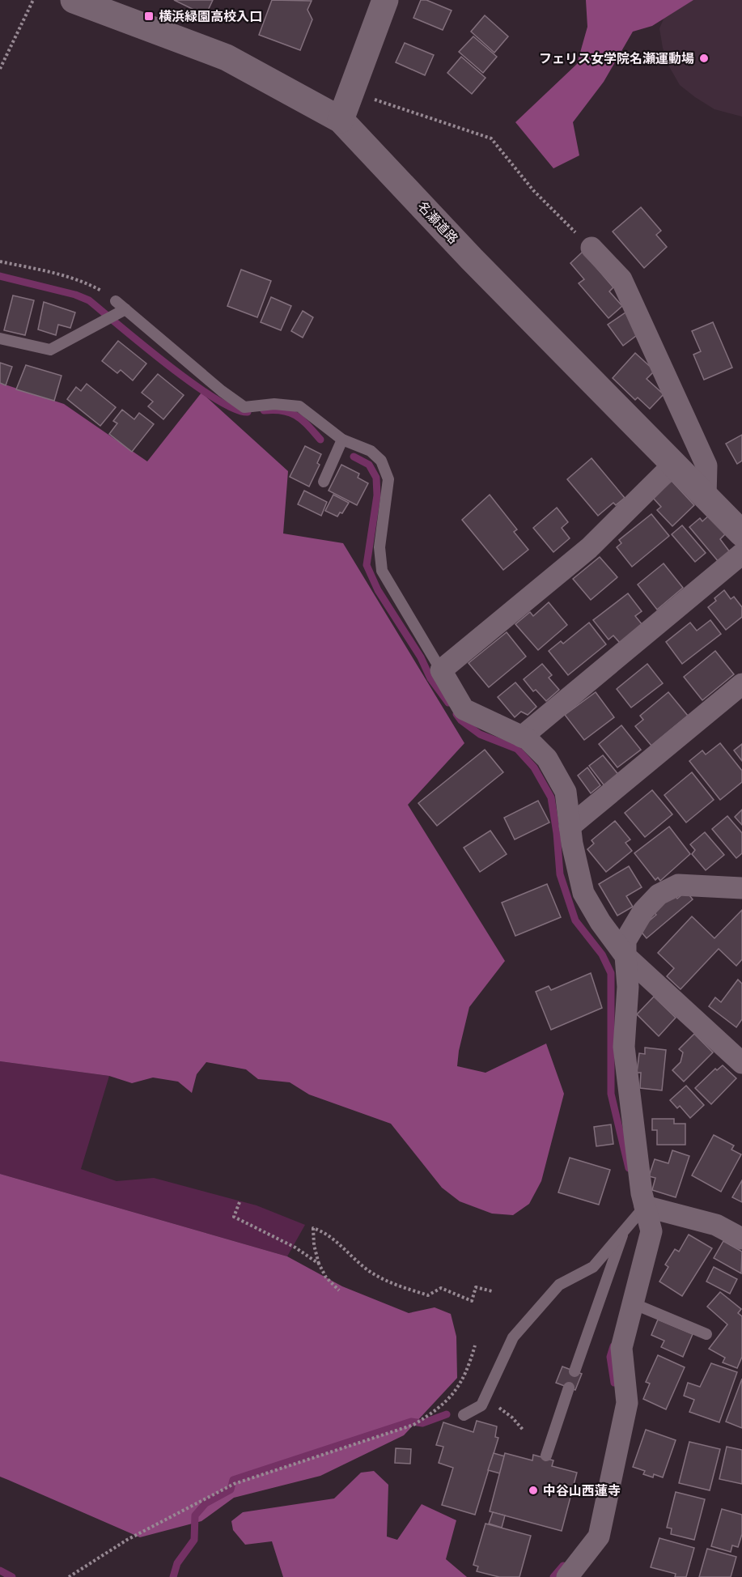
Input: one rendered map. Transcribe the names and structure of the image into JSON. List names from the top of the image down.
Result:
{
  "streets": {
    "street": ["名瀬道路"]
  },
  "places": {
    "transit": ["横浜緑園高校入口"],
    "other": ["フェリス女学院名瀬運動場", "中谷山西蓮寺"]
  }
}
